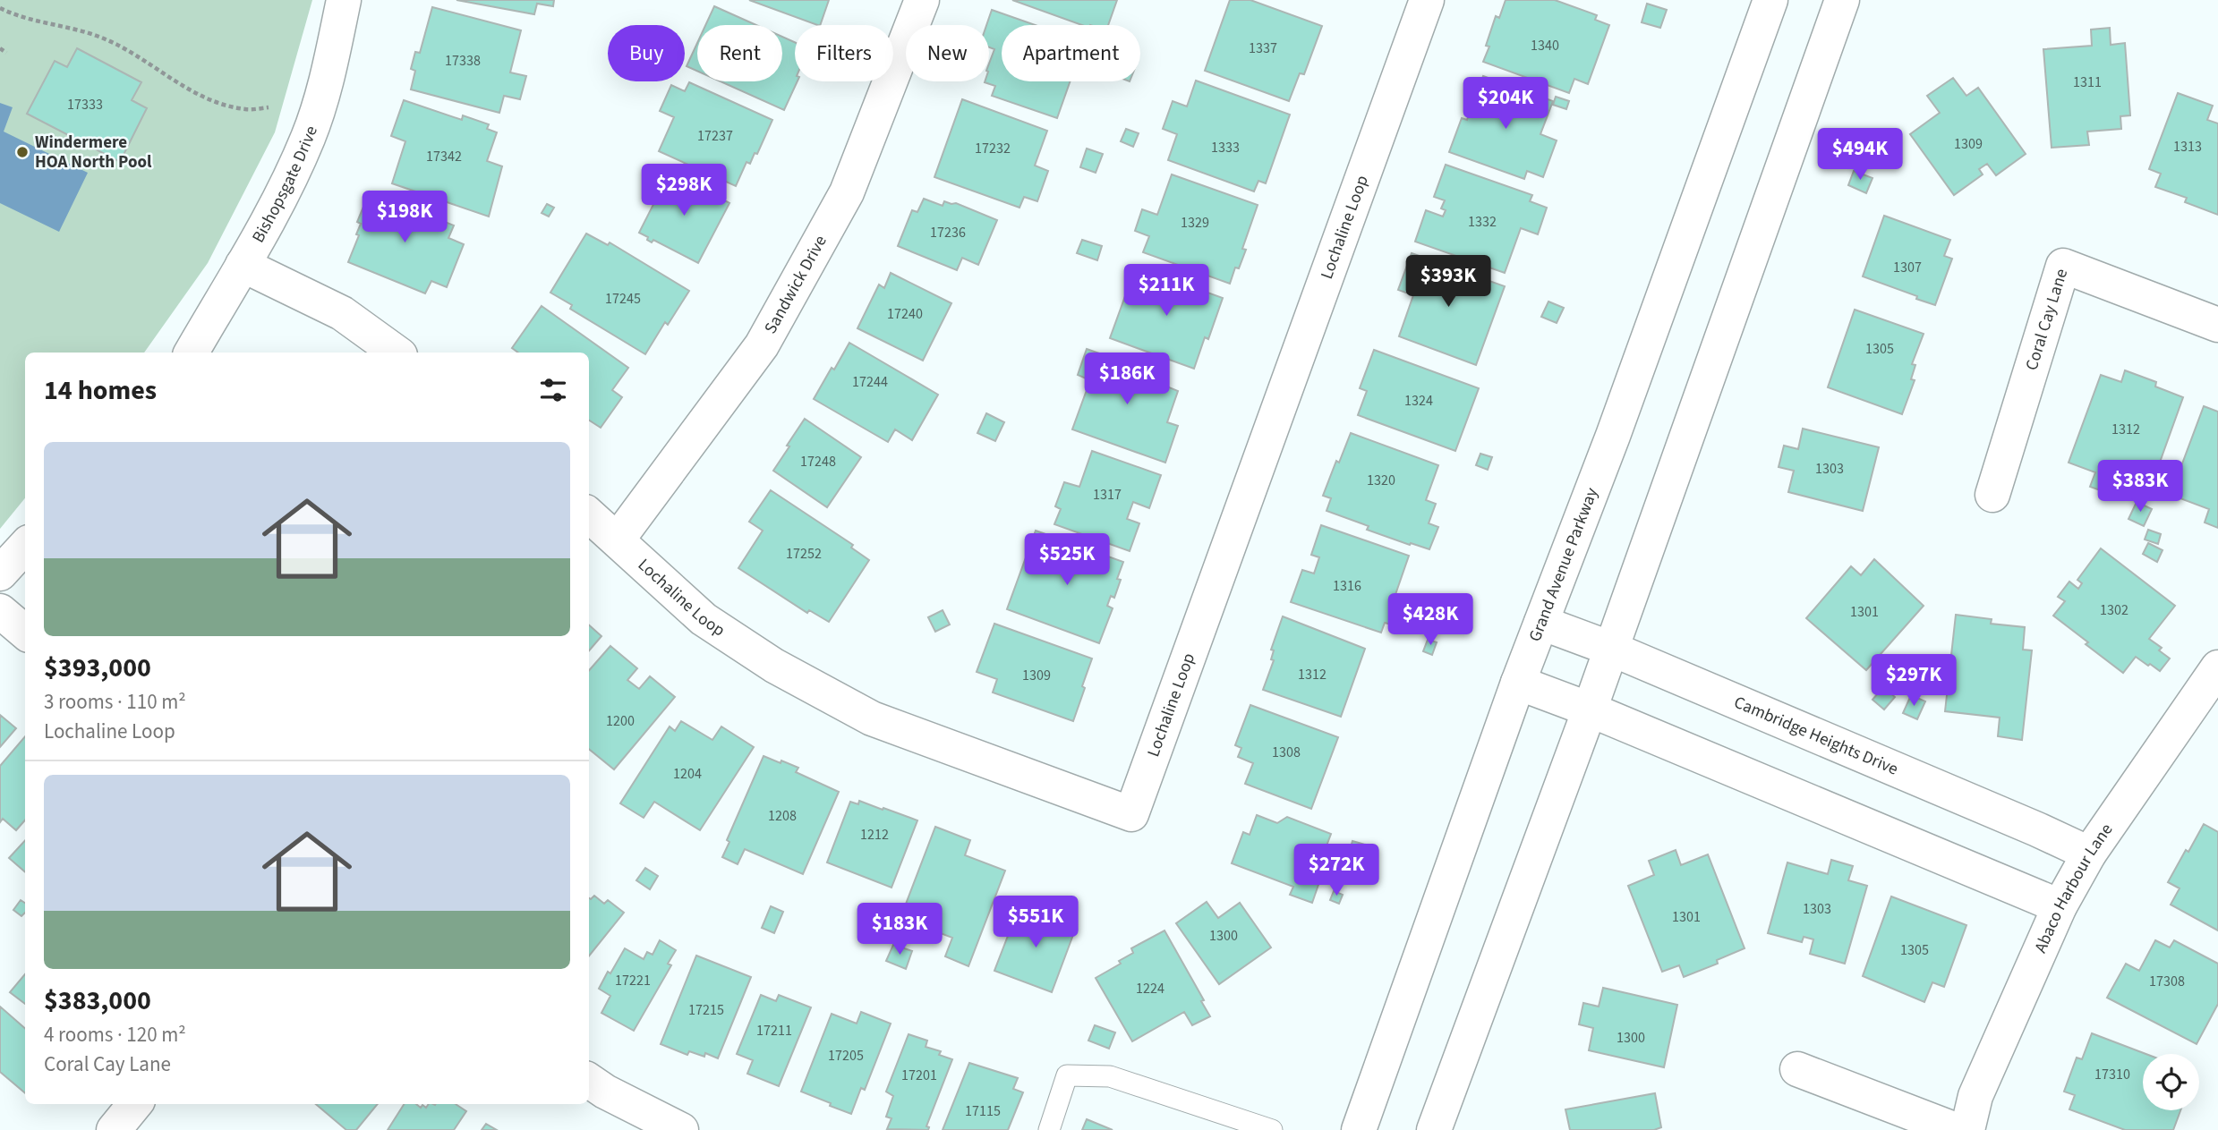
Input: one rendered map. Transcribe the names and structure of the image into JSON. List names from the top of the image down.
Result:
{
  "streets": {
    "street": [
      "Bishopsgate Drive",
      "Lochaline Loop",
      "Sandwick Drive",
      "Coral Cay Lane",
      "Grand Avenue Parkway",
      "Cambridge Heights Drive",
      "Abaco Harbour Lane"
    ]
  },
  "crossings": [
    ["Lochaline Loop", "Sandwick Drive"],
    ["Grand Avenue Parkway", "Cambridge Heights Drive"],
    ["Cambridge Heights Drive", "Abaco Harbour Lane"]
  ],
  "places": ["Windermere HOA North Pool"],
  "house_numbers": [
    "1340",
    "1337",
    "17338",
    "1311",
    "17333",
    "17237",
    "1309",
    "1313",
    "1333",
    "17232",
    "17342",
    "1332",
    "1329",
    "17236",
    "1307",
    "17245",
    "17240",
    "1305",
    "17244",
    "1324",
    "1312",
    "17248",
    "1303",
    "1320",
    "1317",
    "17252",
    "1316",
    "1302",
    "1301",
    "1312",
    "1309",
    "1200",
    "1308",
    "1204",
    "1208",
    "1212",
    "1303",
    "1301",
    "1300",
    "1305",
    "17221",
    "17308",
    "1224",
    "17215",
    "17211",
    "1300",
    "17205",
    "17310",
    "17201",
    "17115"
  ],
  "page": {
    "chip": [
      "Buy",
      "Rent",
      "Filters",
      "New",
      "Apartment"
    ],
    "price": [
      "$204K",
      "$494K",
      "$298K",
      "$198K",
      "$393K",
      "$211K",
      "$186K",
      "$383K",
      "$525K",
      "$428K",
      "$297K",
      "$272K",
      "$551K",
      "$183K"
    ],
    "heading": "14 homes",
    "list": [
      {
        "name": "$393,000",
        "note": "3 rooms · 110 m² · Lochaline Loop"
      },
      {
        "name": "$383,000",
        "note": "4 rooms · 120 m² · Coral Cay Lane"
      }
    ]
  }
}
